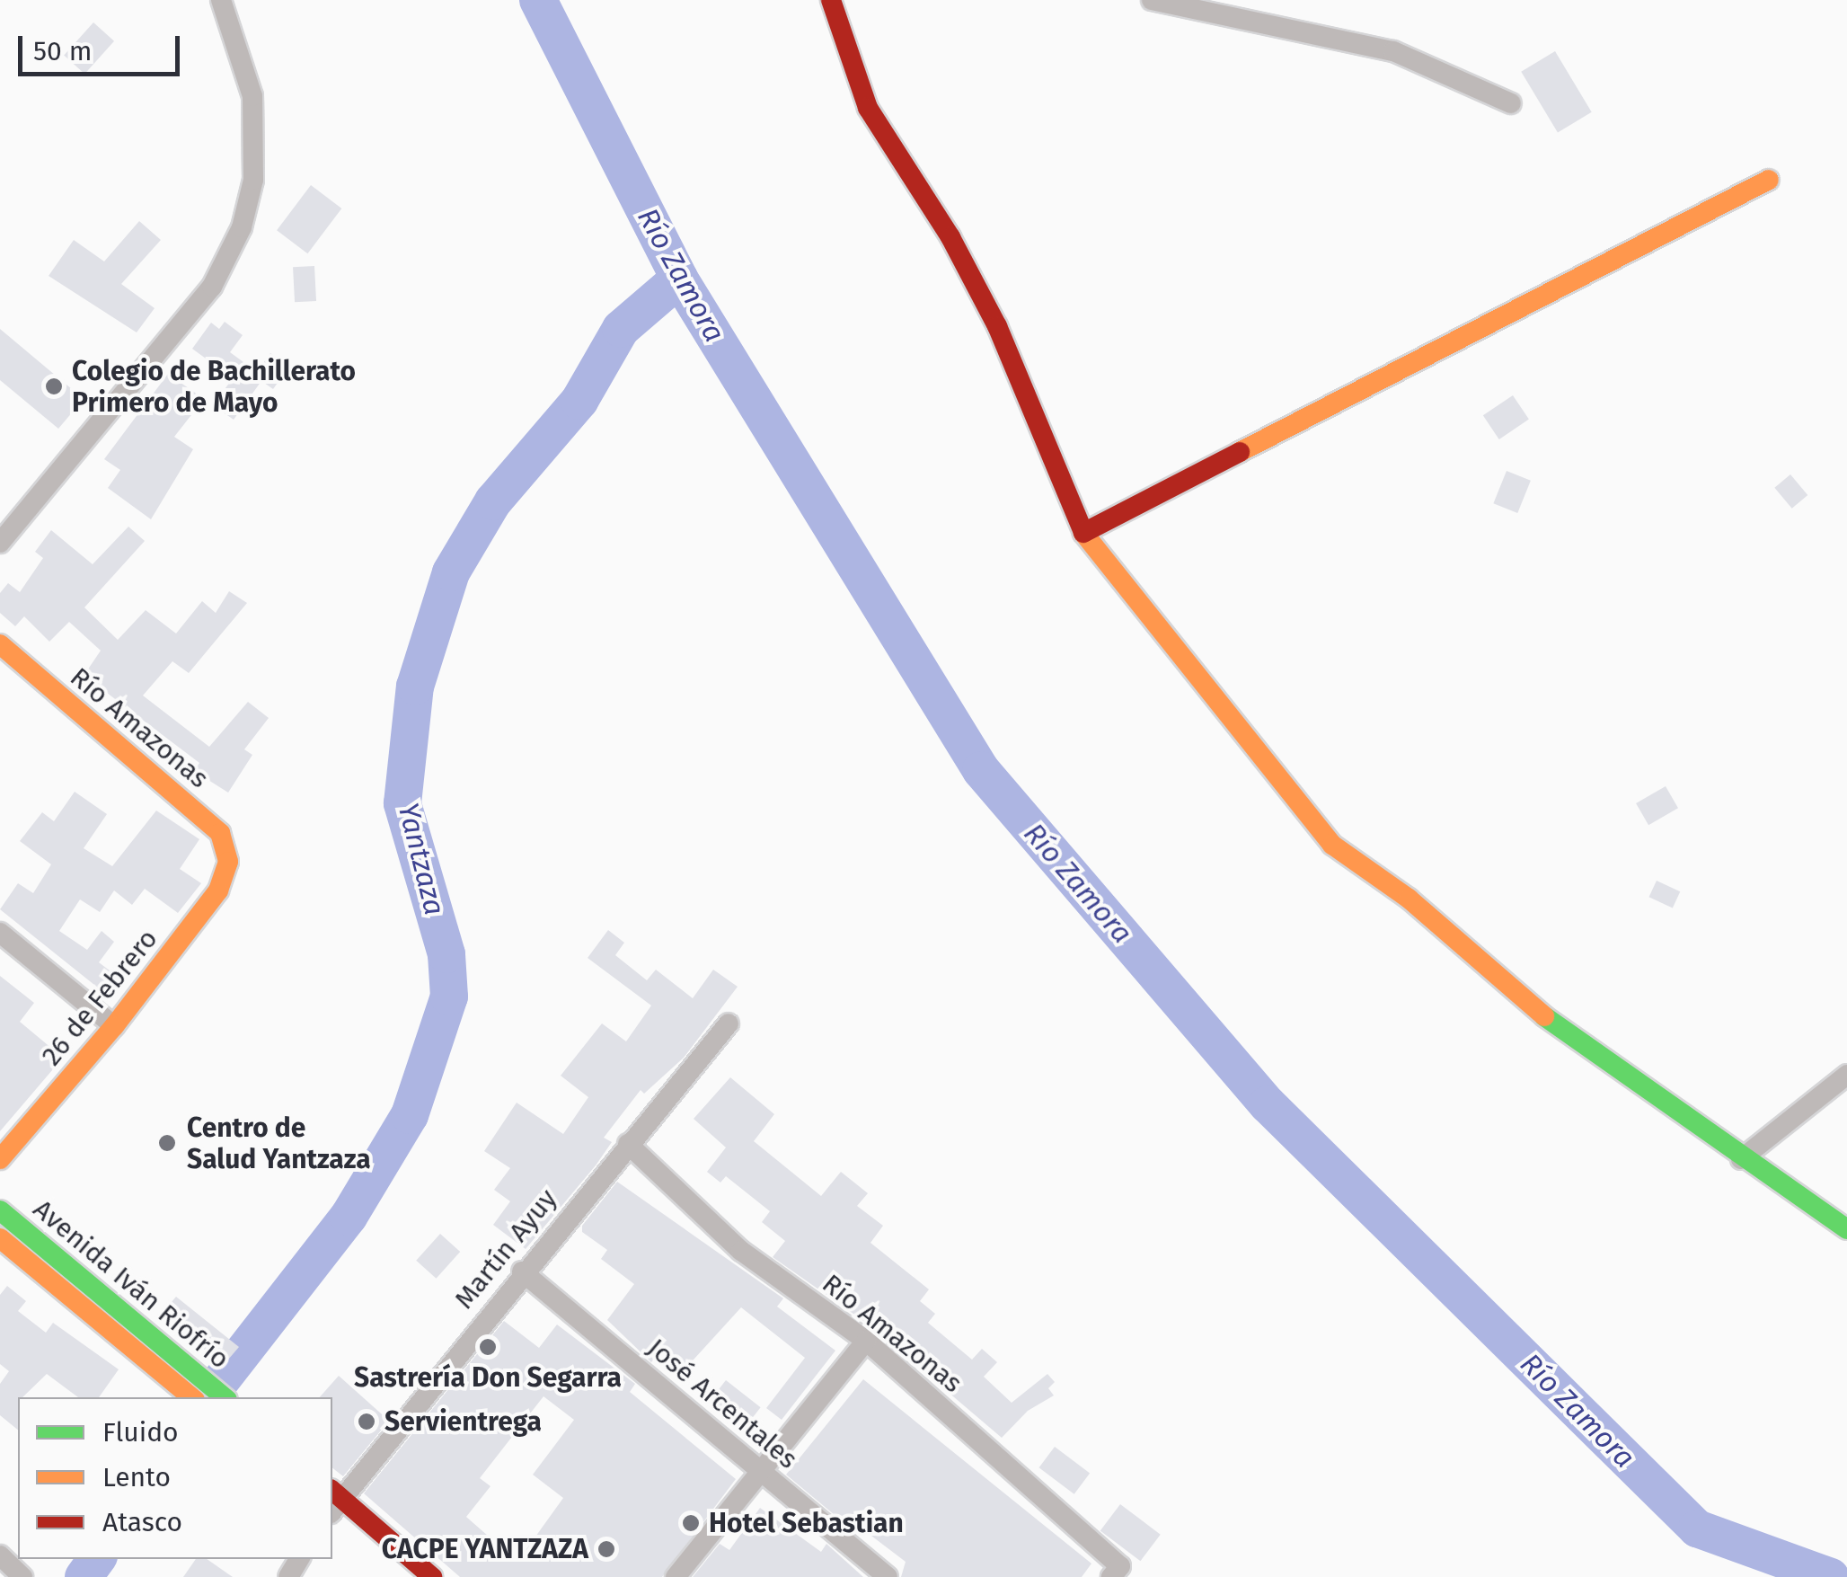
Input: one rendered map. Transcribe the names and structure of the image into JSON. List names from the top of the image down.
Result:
{
  "streets": {
    "street": [
      "Río Amazonas",
      "26 de Febrero",
      "Martín Ayuy",
      "Avenida Iván Riofrío",
      "José Arcentales"
    ]
  },
  "crossings": [
    ["Río Amazonas", "26 de Febrero"],
    ["Río Amazonas", "Martín Ayuy"],
    ["Martín Ayuy", "José Arcentales"]
  ],
  "water": ["Río Zamora", "Yantzaza"],
  "places": [
    "Colegio de Bachillerato Primero de Mayo",
    "Centro de Salud Yantzaza",
    "Sastrería Don Segarra",
    "Servientrega",
    "Hotel Sebastian",
    "CACPE YANTZAZA"
  ],
  "legend": ["Fluido", "Lento", "Atasco"],
  "scale_bar": "50 m"
}
